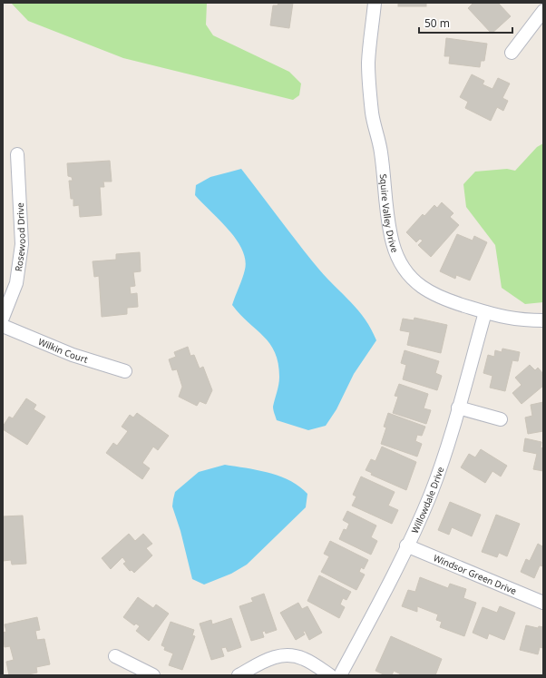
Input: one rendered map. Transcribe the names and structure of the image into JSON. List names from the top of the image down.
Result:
{
  "streets": {
    "street": [
      "Squire Valley Drive",
      "Rosewood Drive",
      "Wilkin Court",
      "Willowdale Drive",
      "Windsor Green Drive"
    ]
  },
  "crossings": [
    ["Squire Valley Drive", "Willowdale Drive"],
    ["Willowdale Drive", "Windsor Green Drive"]
  ],
  "scale_bar": "50 m"
}
